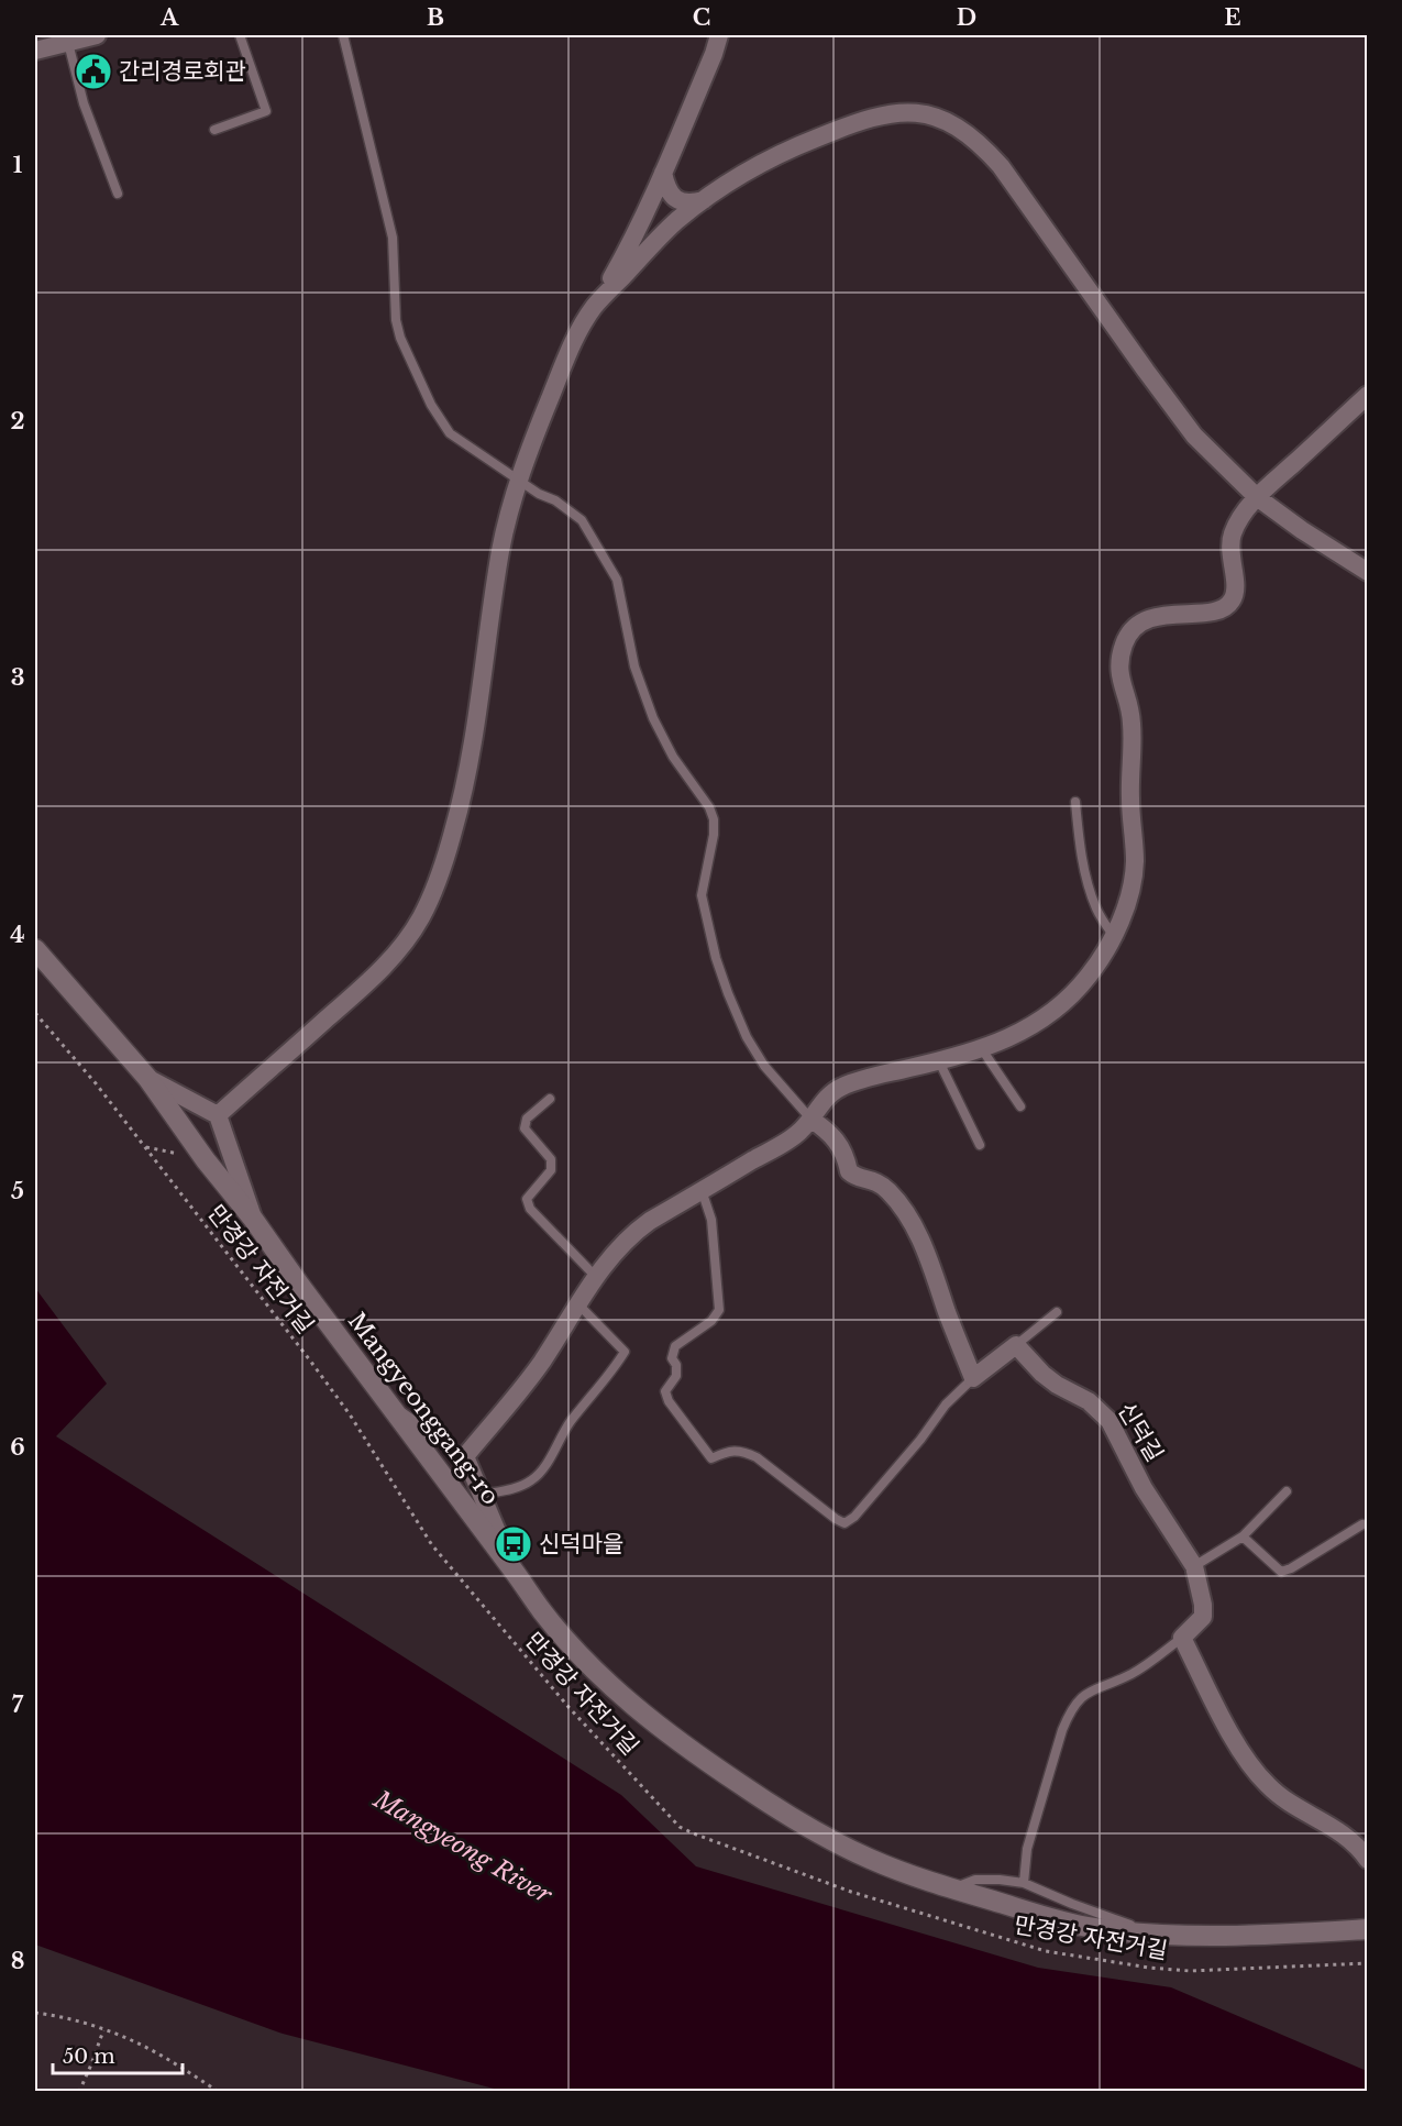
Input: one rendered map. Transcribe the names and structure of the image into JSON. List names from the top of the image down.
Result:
{
  "streets": {
    "street": ["Mangyeonggang-ro", "신덕길"],
    "path": ["만경강 자전거길"]
  },
  "water": ["Mangyeong River"],
  "places": {
    "public building": ["간리경로회관"],
    "bus stop": ["신덕마을"]
  },
  "scale_bar": "50 m",
  "grid": {
    "columns": [
      "A",
      "B",
      "C",
      "D",
      "E"
    ],
    "rows": [
      "1",
      "2",
      "3",
      "4",
      "5",
      "6",
      "7",
      "8"
    ]
  }
}
